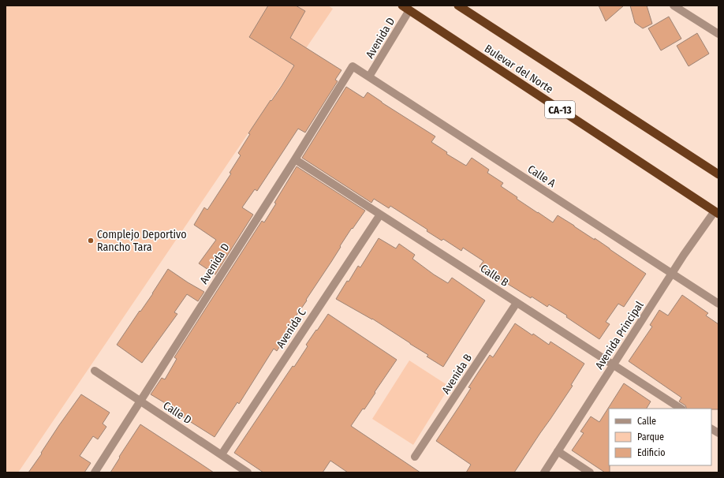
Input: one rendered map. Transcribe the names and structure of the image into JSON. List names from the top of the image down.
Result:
{
  "streets": {
    "highway": ["Bulevar del Norte", "CA-13"],
    "street": [
      "Avenida D",
      "Calle A",
      "Calle B",
      "Avenida C",
      "Avenida Principal",
      "Avenida B",
      "Calle D"
    ]
  },
  "crossings": [
    ["Avenida D", "Bulevar del Norte"],
    ["Avenida D", "Calle A"],
    ["Avenida D", "Calle B"],
    ["Avenida D", "Calle D"],
    ["Bulevar del Norte", "Avenida Principal"],
    ["Calle A", "Avenida Principal"],
    ["Calle B", "Avenida C"],
    ["Calle B", "Avenida Principal"],
    ["Calle B", "Avenida B"],
    ["Avenida C", "Calle D"]
  ],
  "places": ["Complejo Deportivo Rancho Tara"],
  "legend": ["Calle", "Parque", "Edificio"]
}
